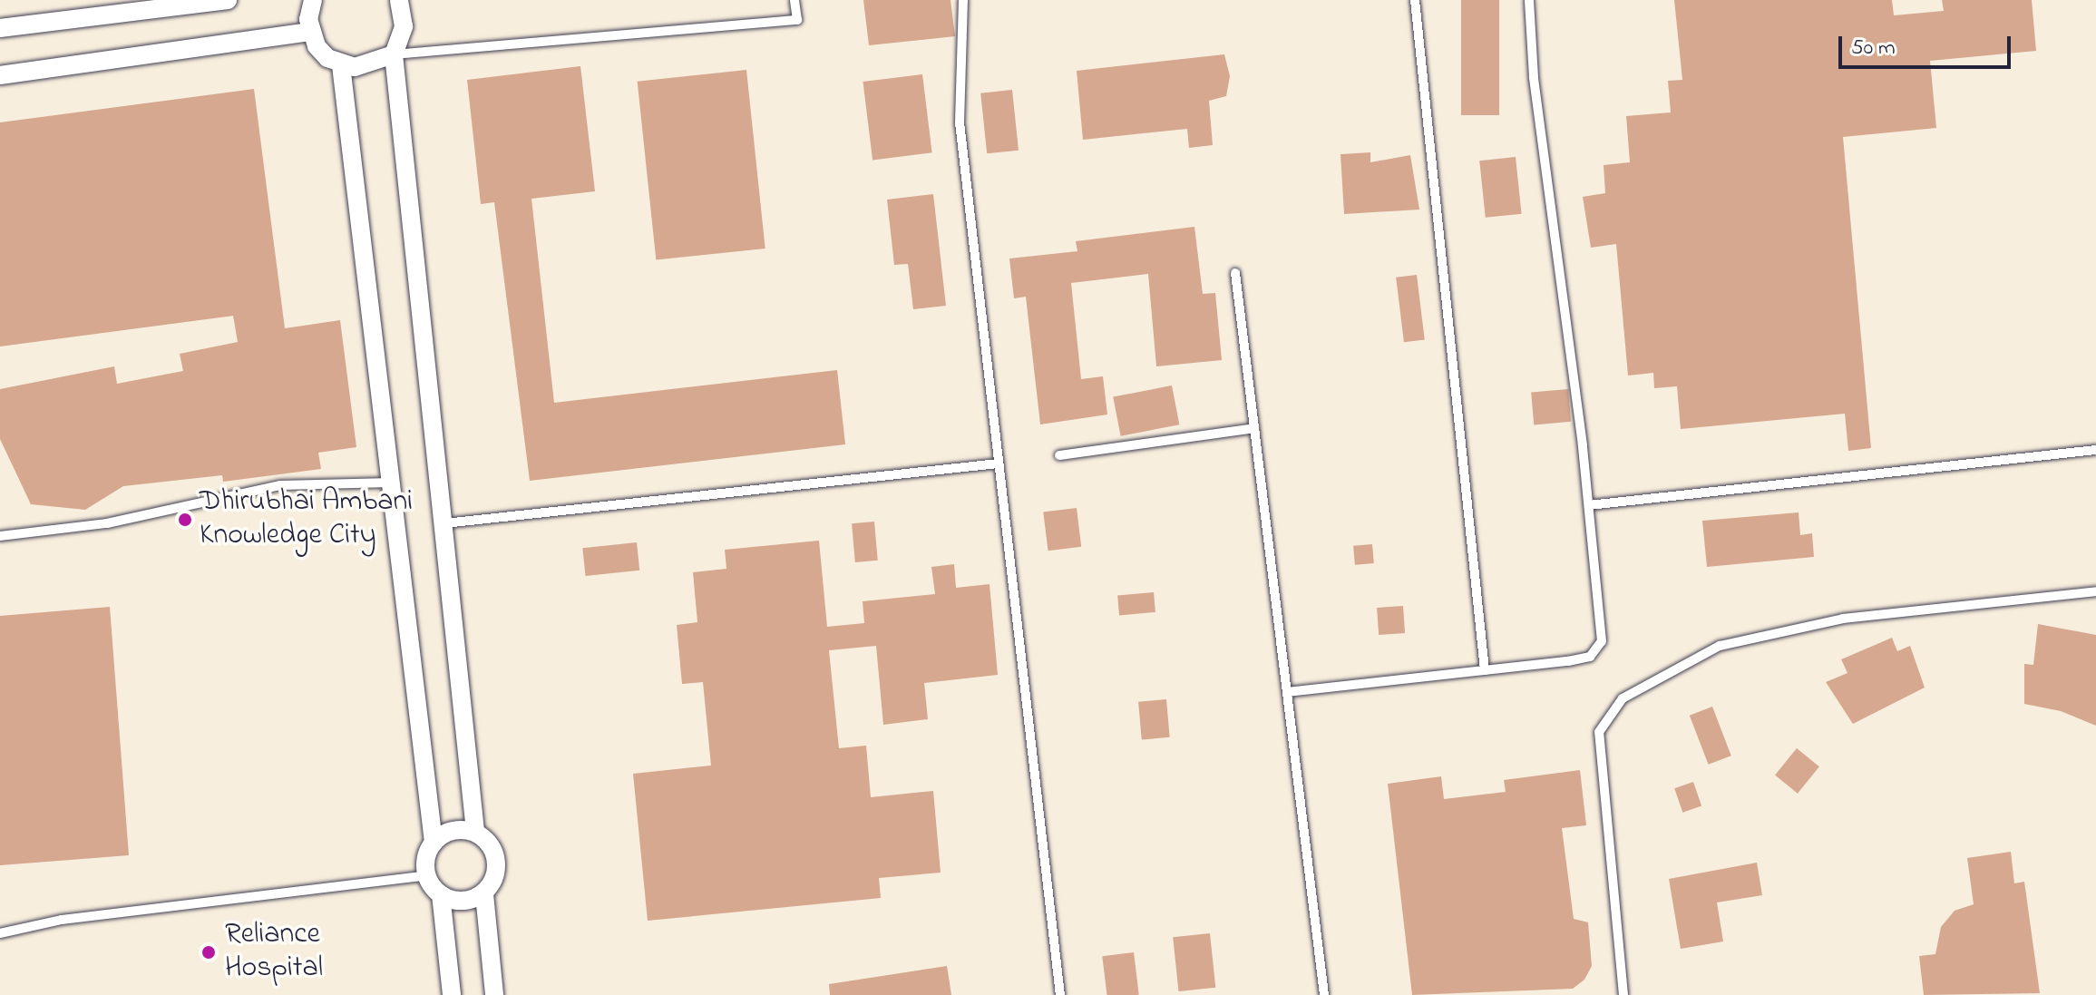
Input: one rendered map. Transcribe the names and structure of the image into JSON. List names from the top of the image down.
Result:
{
  "places": ["Dhirubhai Ambani Knowledge City", "Reliance Hospital"],
  "scale_bar": "50 m"
}
